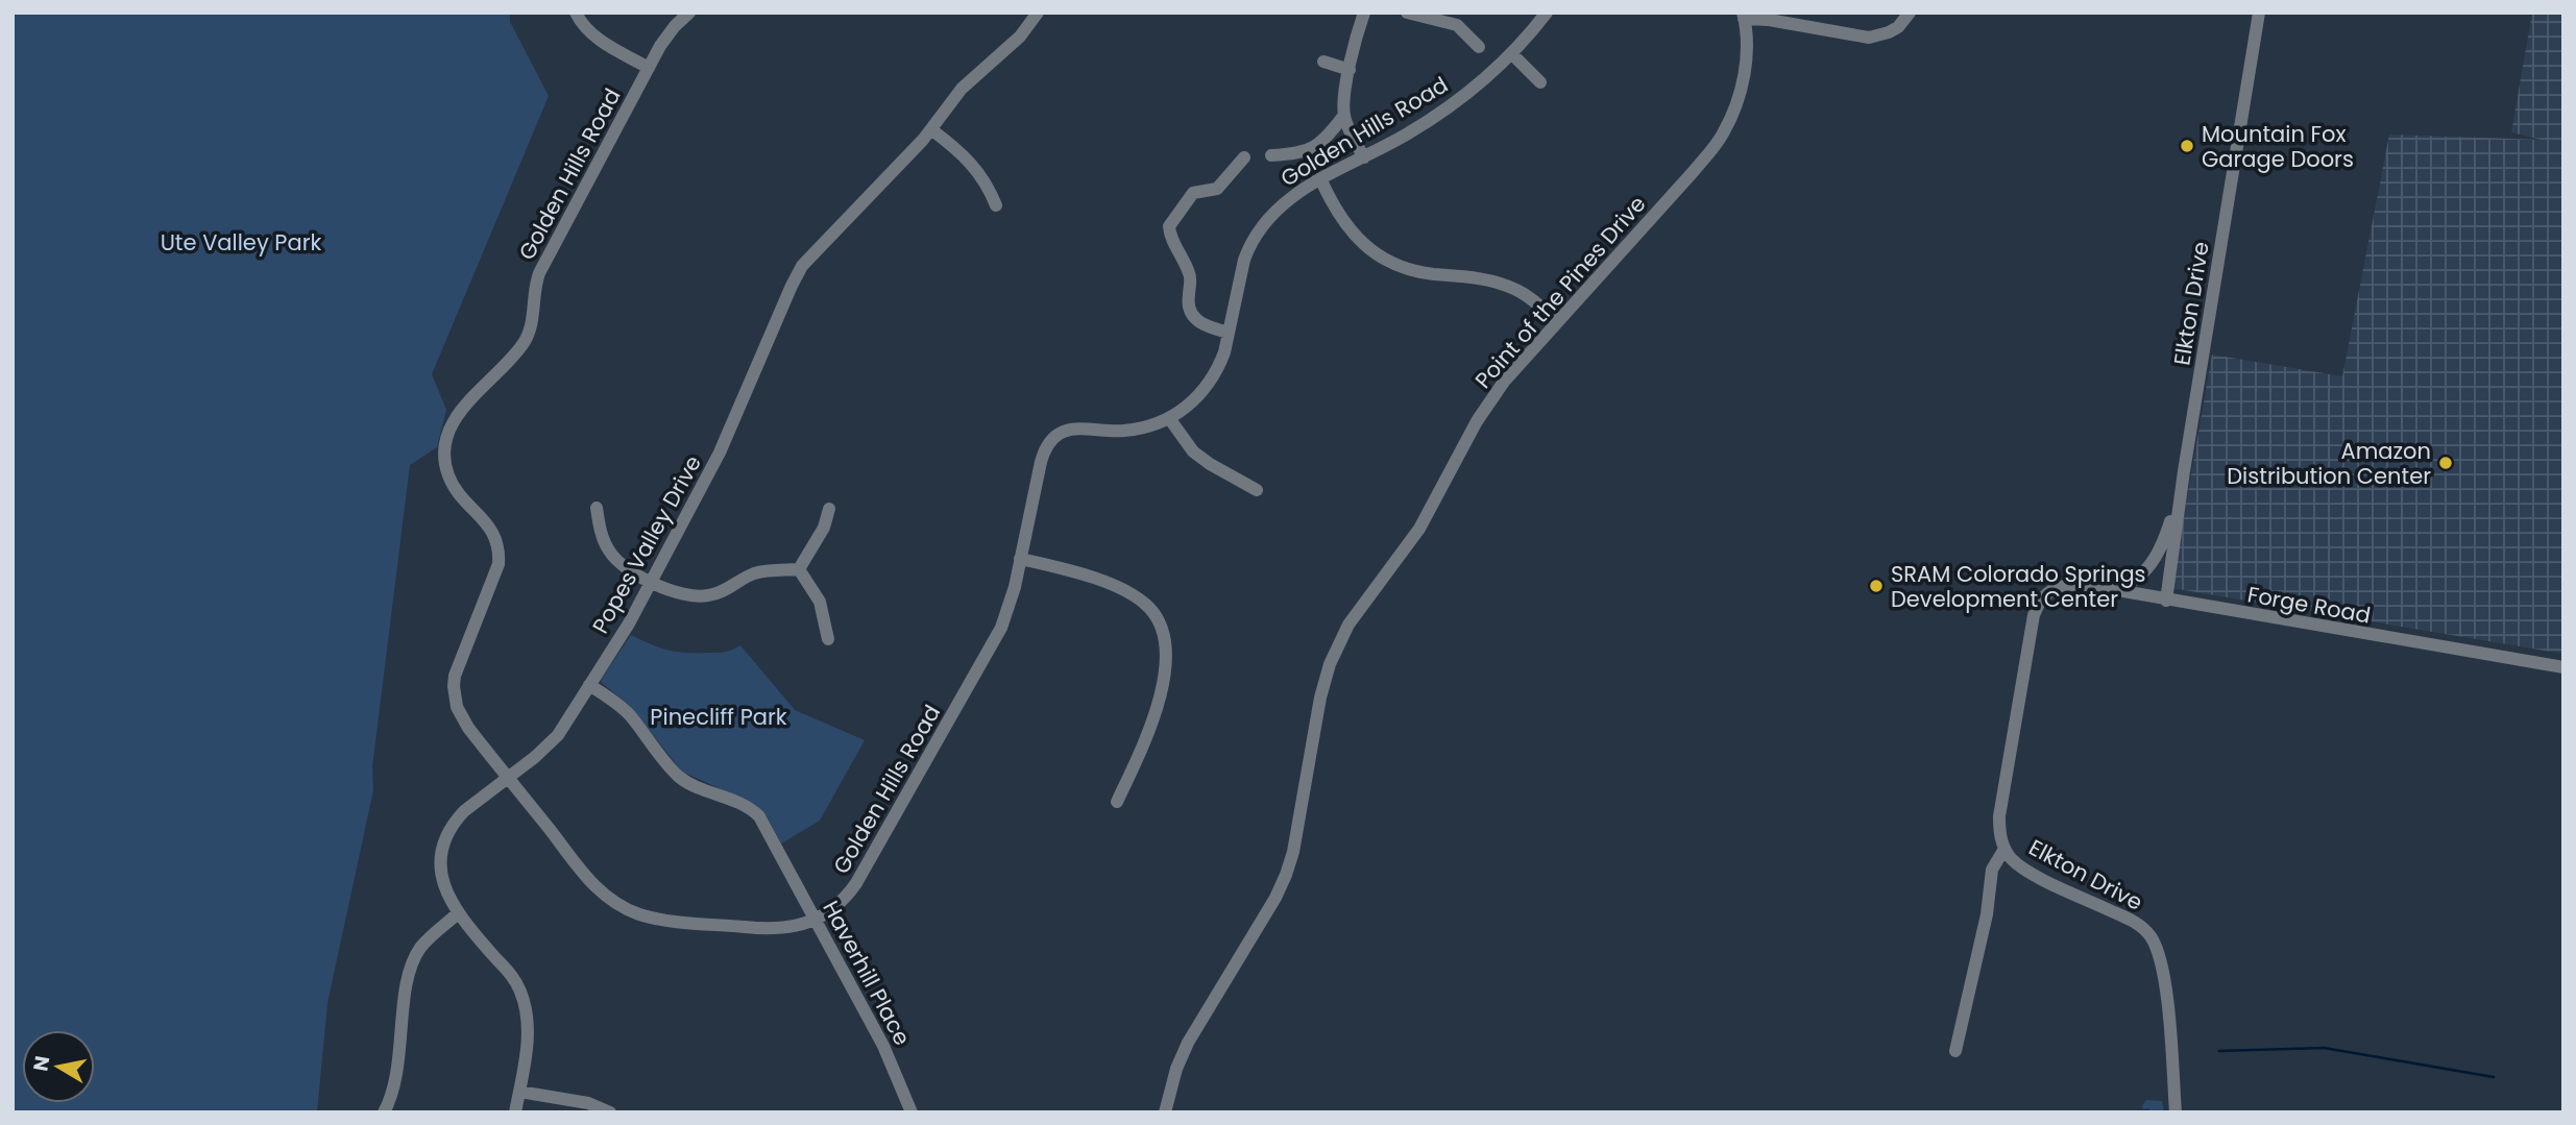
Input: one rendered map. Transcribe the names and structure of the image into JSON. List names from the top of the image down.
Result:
{
  "streets": {
    "street": [
      "Golden Hills Road",
      "Point of the Pines Drive",
      "Elkton Drive",
      "Popes Valley Drive",
      "Forge Road",
      "Haverhill Place"
    ]
  },
  "crossings": [
    ["Golden Hills Road", "Popes Valley Drive"],
    ["Golden Hills Road", "Haverhill Place"],
    ["Elkton Drive", "Forge Road"],
    ["Popes Valley Drive", "Haverhill Place"]
  ],
  "parks": ["Ute Valley Park", "Pinecliff Park"],
  "places": ["Mountain Fox Garage Doors", "Amazon Distribution Center", "SRAM Colorado Springs Development Center"],
  "north": "left"
}
